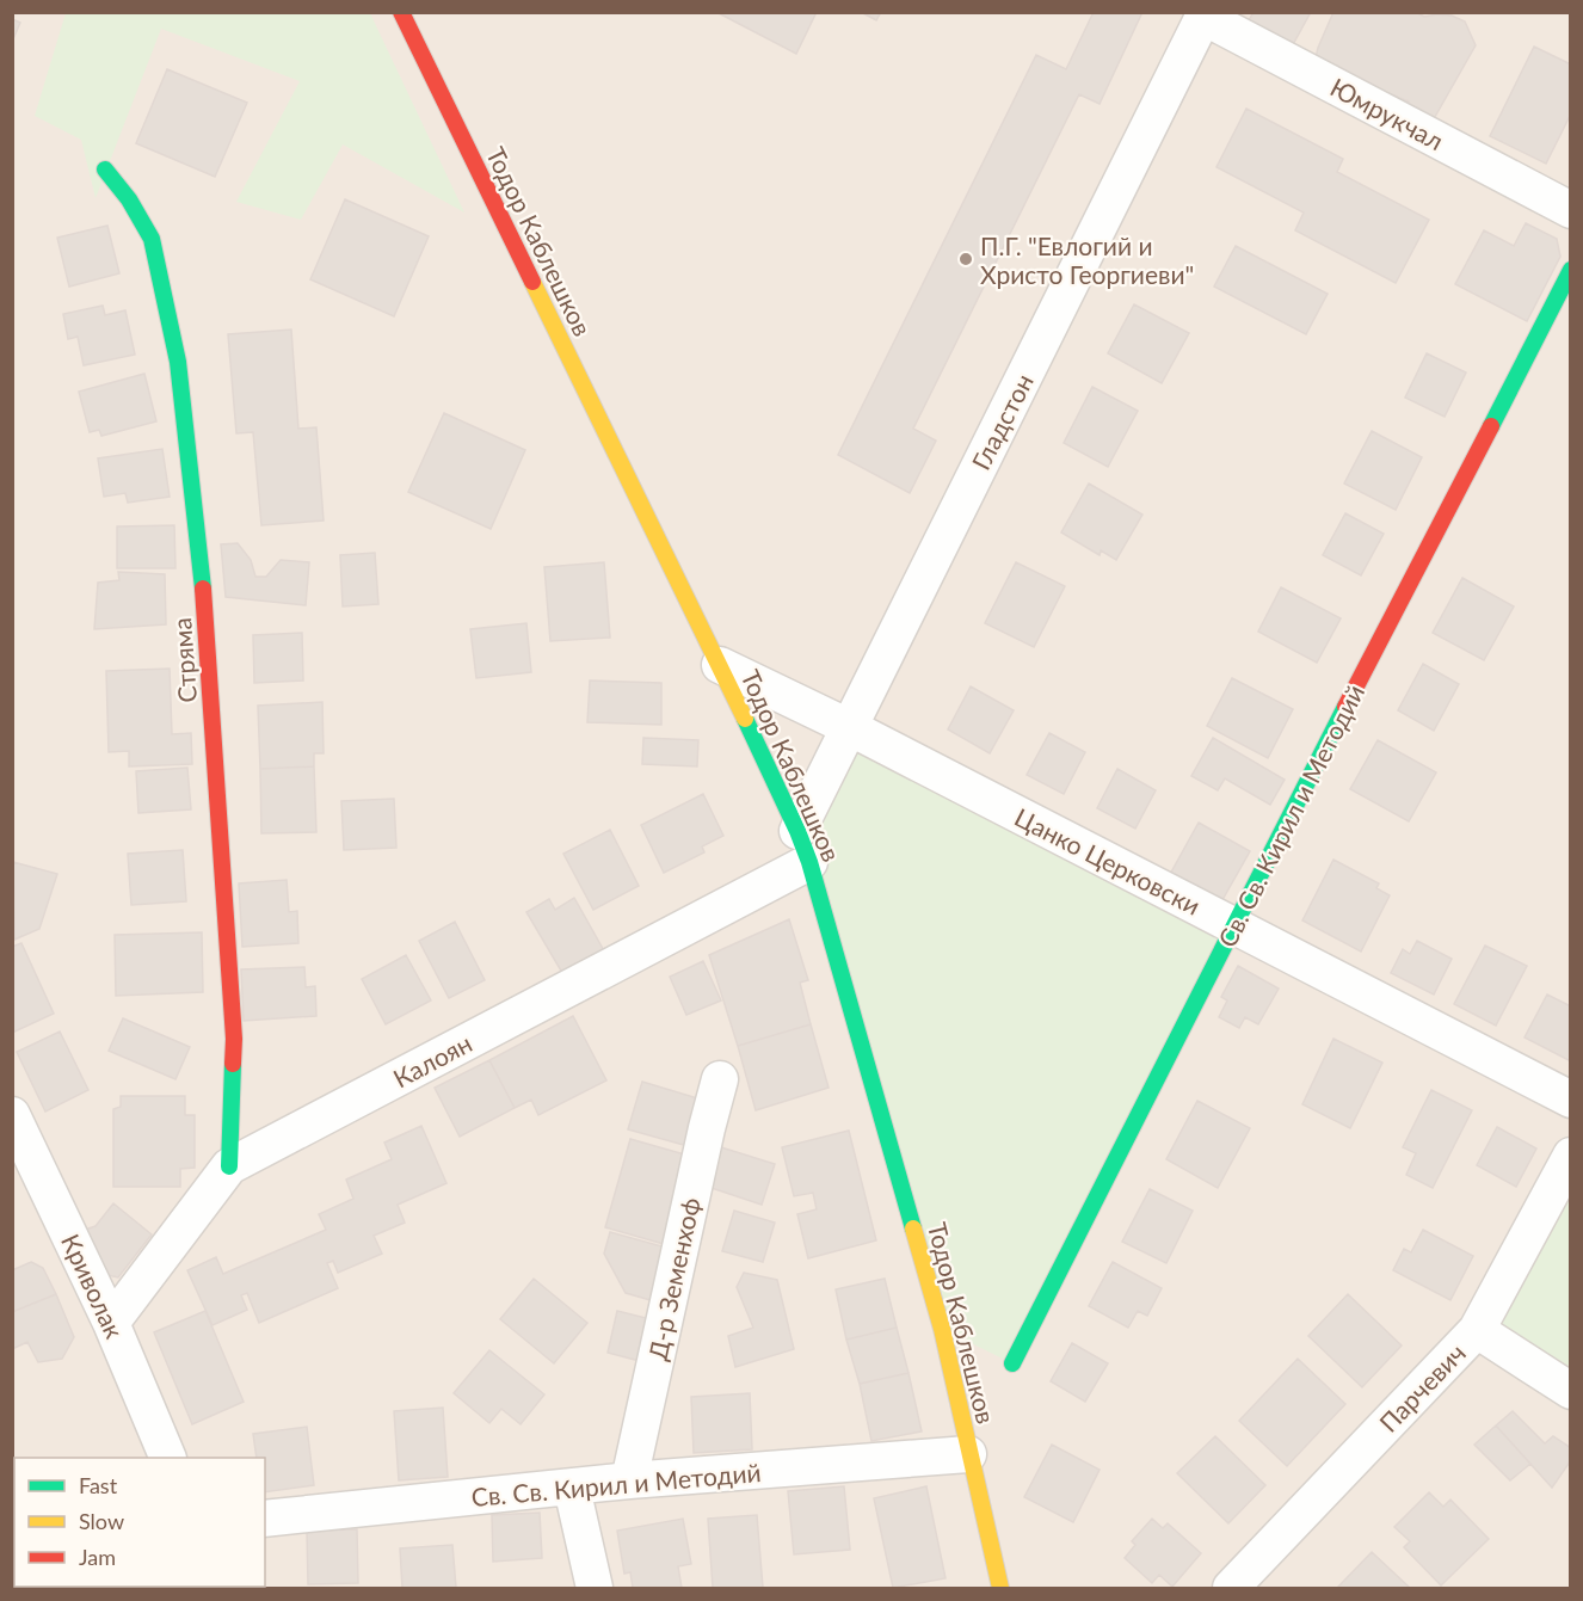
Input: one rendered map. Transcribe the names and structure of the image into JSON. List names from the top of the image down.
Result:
{
  "streets": {
    "street": [
      "Юмрукчал",
      "Тодор Каблешков",
      "Гладстон",
      "Стряма",
      "Св. Св. Кирил и Методий",
      "Цанко Церковски",
      "Калоян",
      "Д-р Земенхоф",
      "Криволак",
      "Парчевич"
    ]
  },
  "crossings": [
    ["Юмрукчал", "Гладстон"],
    ["Тодор Каблешков", "Гладстон"],
    ["Тодор Каблешков", "Св. Св. Кирил и Методий"],
    ["Тодор Каблешков", "Цанко Церковски"],
    ["Тодор Каблешков", "Калоян"],
    ["Гладстон", "Цанко Церковски"],
    ["Гладстон", "Калоян"],
    ["Стряма", "Калоян"],
    ["Св. Св. Кирил и Методий", "Цанко Церковски"],
    ["Св. Св. Кирил и Методий", "Д-р Земенхоф"],
    ["Калоян", "Криволак"]
  ],
  "places": ["П.Г. \"Евлогий и Христо Георгиеви\""],
  "legend": ["Fast", "Slow", "Jam"]
}
